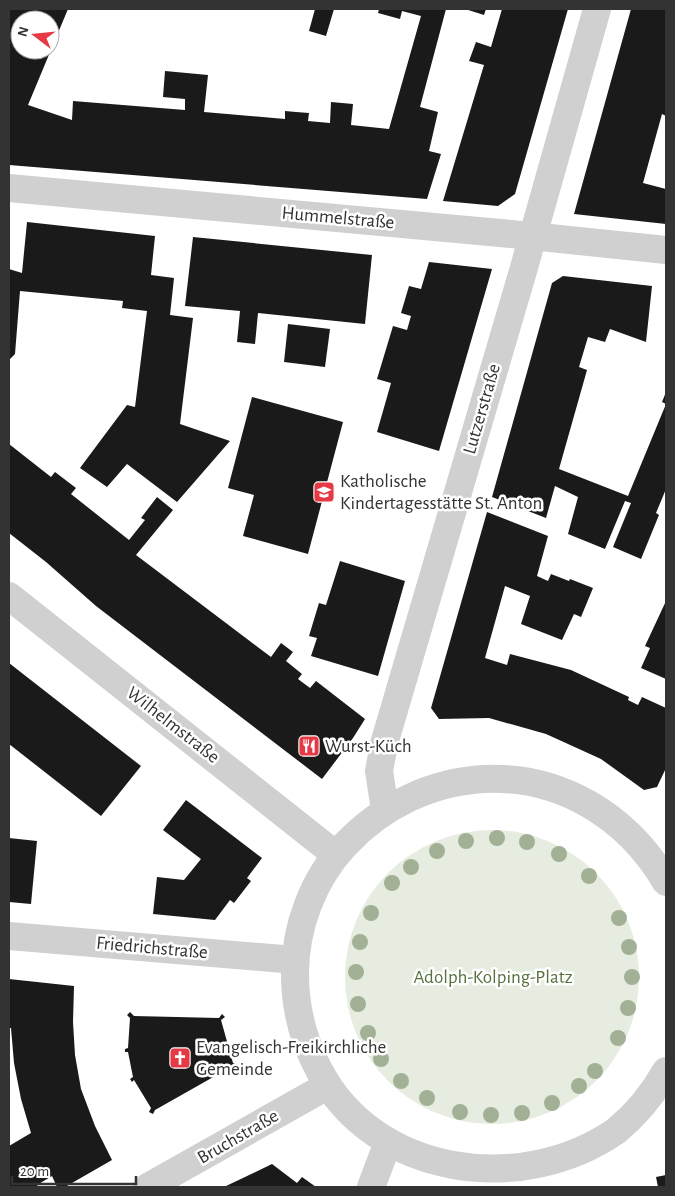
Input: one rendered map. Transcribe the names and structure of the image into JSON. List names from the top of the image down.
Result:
{
  "streets": {
    "street": [
      "Hummelstraße",
      "Lutzerstraße",
      "Wilhelmstraße",
      "Friedrichstraße",
      "Bruchstraße"
    ]
  },
  "crossings": [
    ["Hummelstraße", "Lutzerstraße"]
  ],
  "parks": ["Adolph-Kolping-Platz"],
  "places": {
    "school or university": ["Katholische Kindertagesstätte St. Anton"],
    "restaurant": ["Wurst-Küch"],
    "church": ["Evangelisch-Freikirchliche Gemeinde"]
  },
  "scale_bar": "20 m",
  "north": "left"
}
